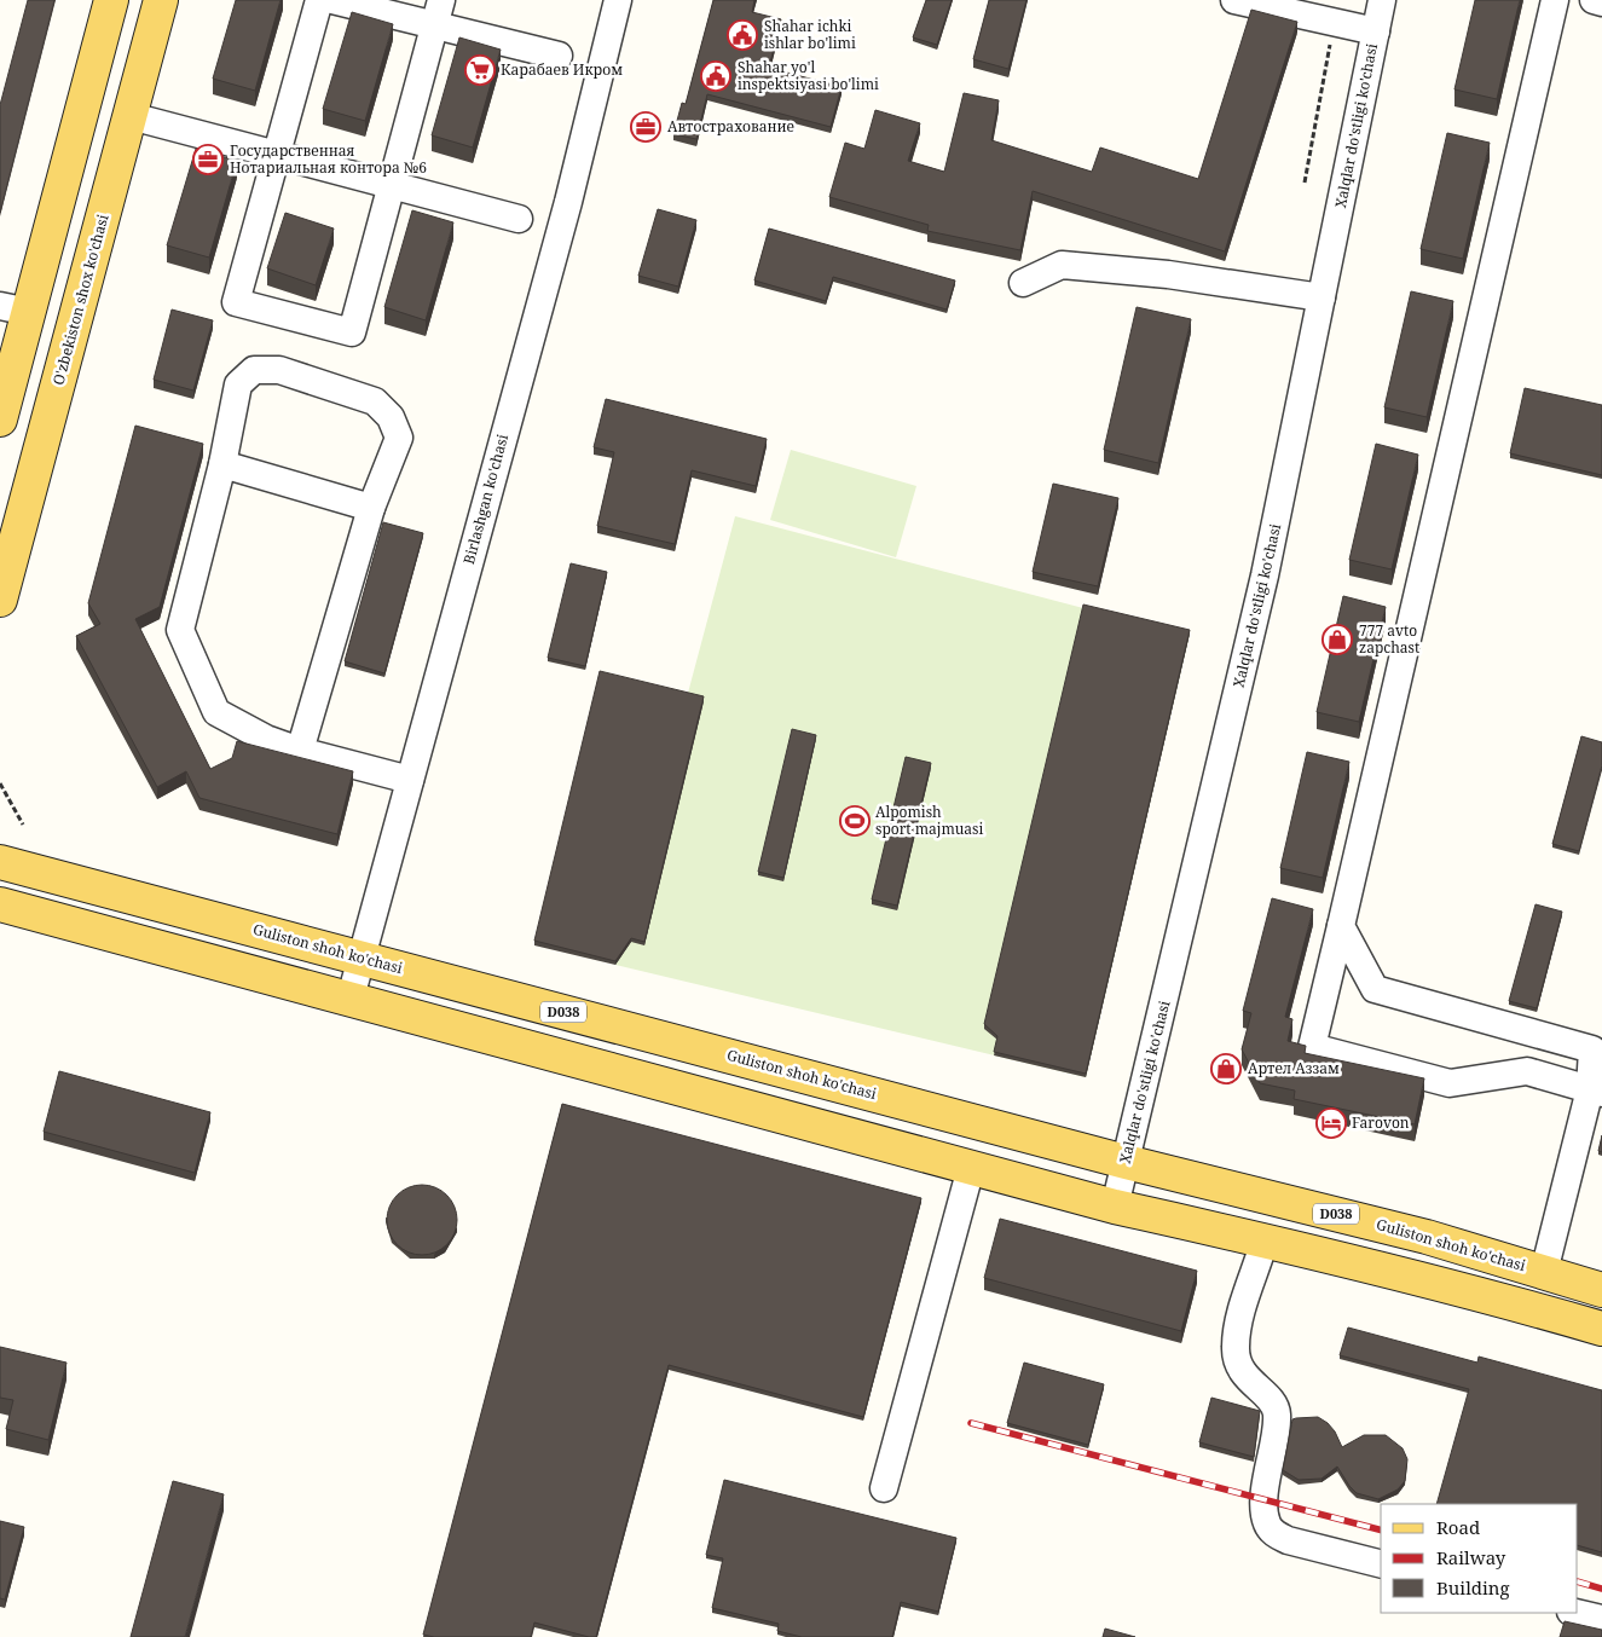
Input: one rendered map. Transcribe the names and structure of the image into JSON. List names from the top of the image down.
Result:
{
  "streets": {
    "main road": ["O'zbekiston shox ko'chasi", "Guliston shoh ko'chasi", "D038"],
    "street": ["Xalqlar do'stligi ko'chasi", "Birlashgan ko'chasi"]
  },
  "crossings": [
    ["Xalqlar do'stligi ko'chasi", "Guliston shoh ko'chasi"],
    ["Birlashgan ko'chasi", "Guliston shoh ko'chasi"]
  ],
  "places": {
    "public building": ["Shahar ichki ishlar bo'limi", "Shahar yo'l inspektsiyasi bo'limi"],
    "supermarket": ["Карабаев Икром"],
    "office": ["Автострахование", "Государственная Нотариальная контора №6"],
    "shop": ["777 avto zapchast", "Артел Аззам"],
    "sports": ["Alpomish sport majmuasi"],
    "hotel": ["Farovon"]
  },
  "legend": ["Road", "Railway", "Building"]
}
